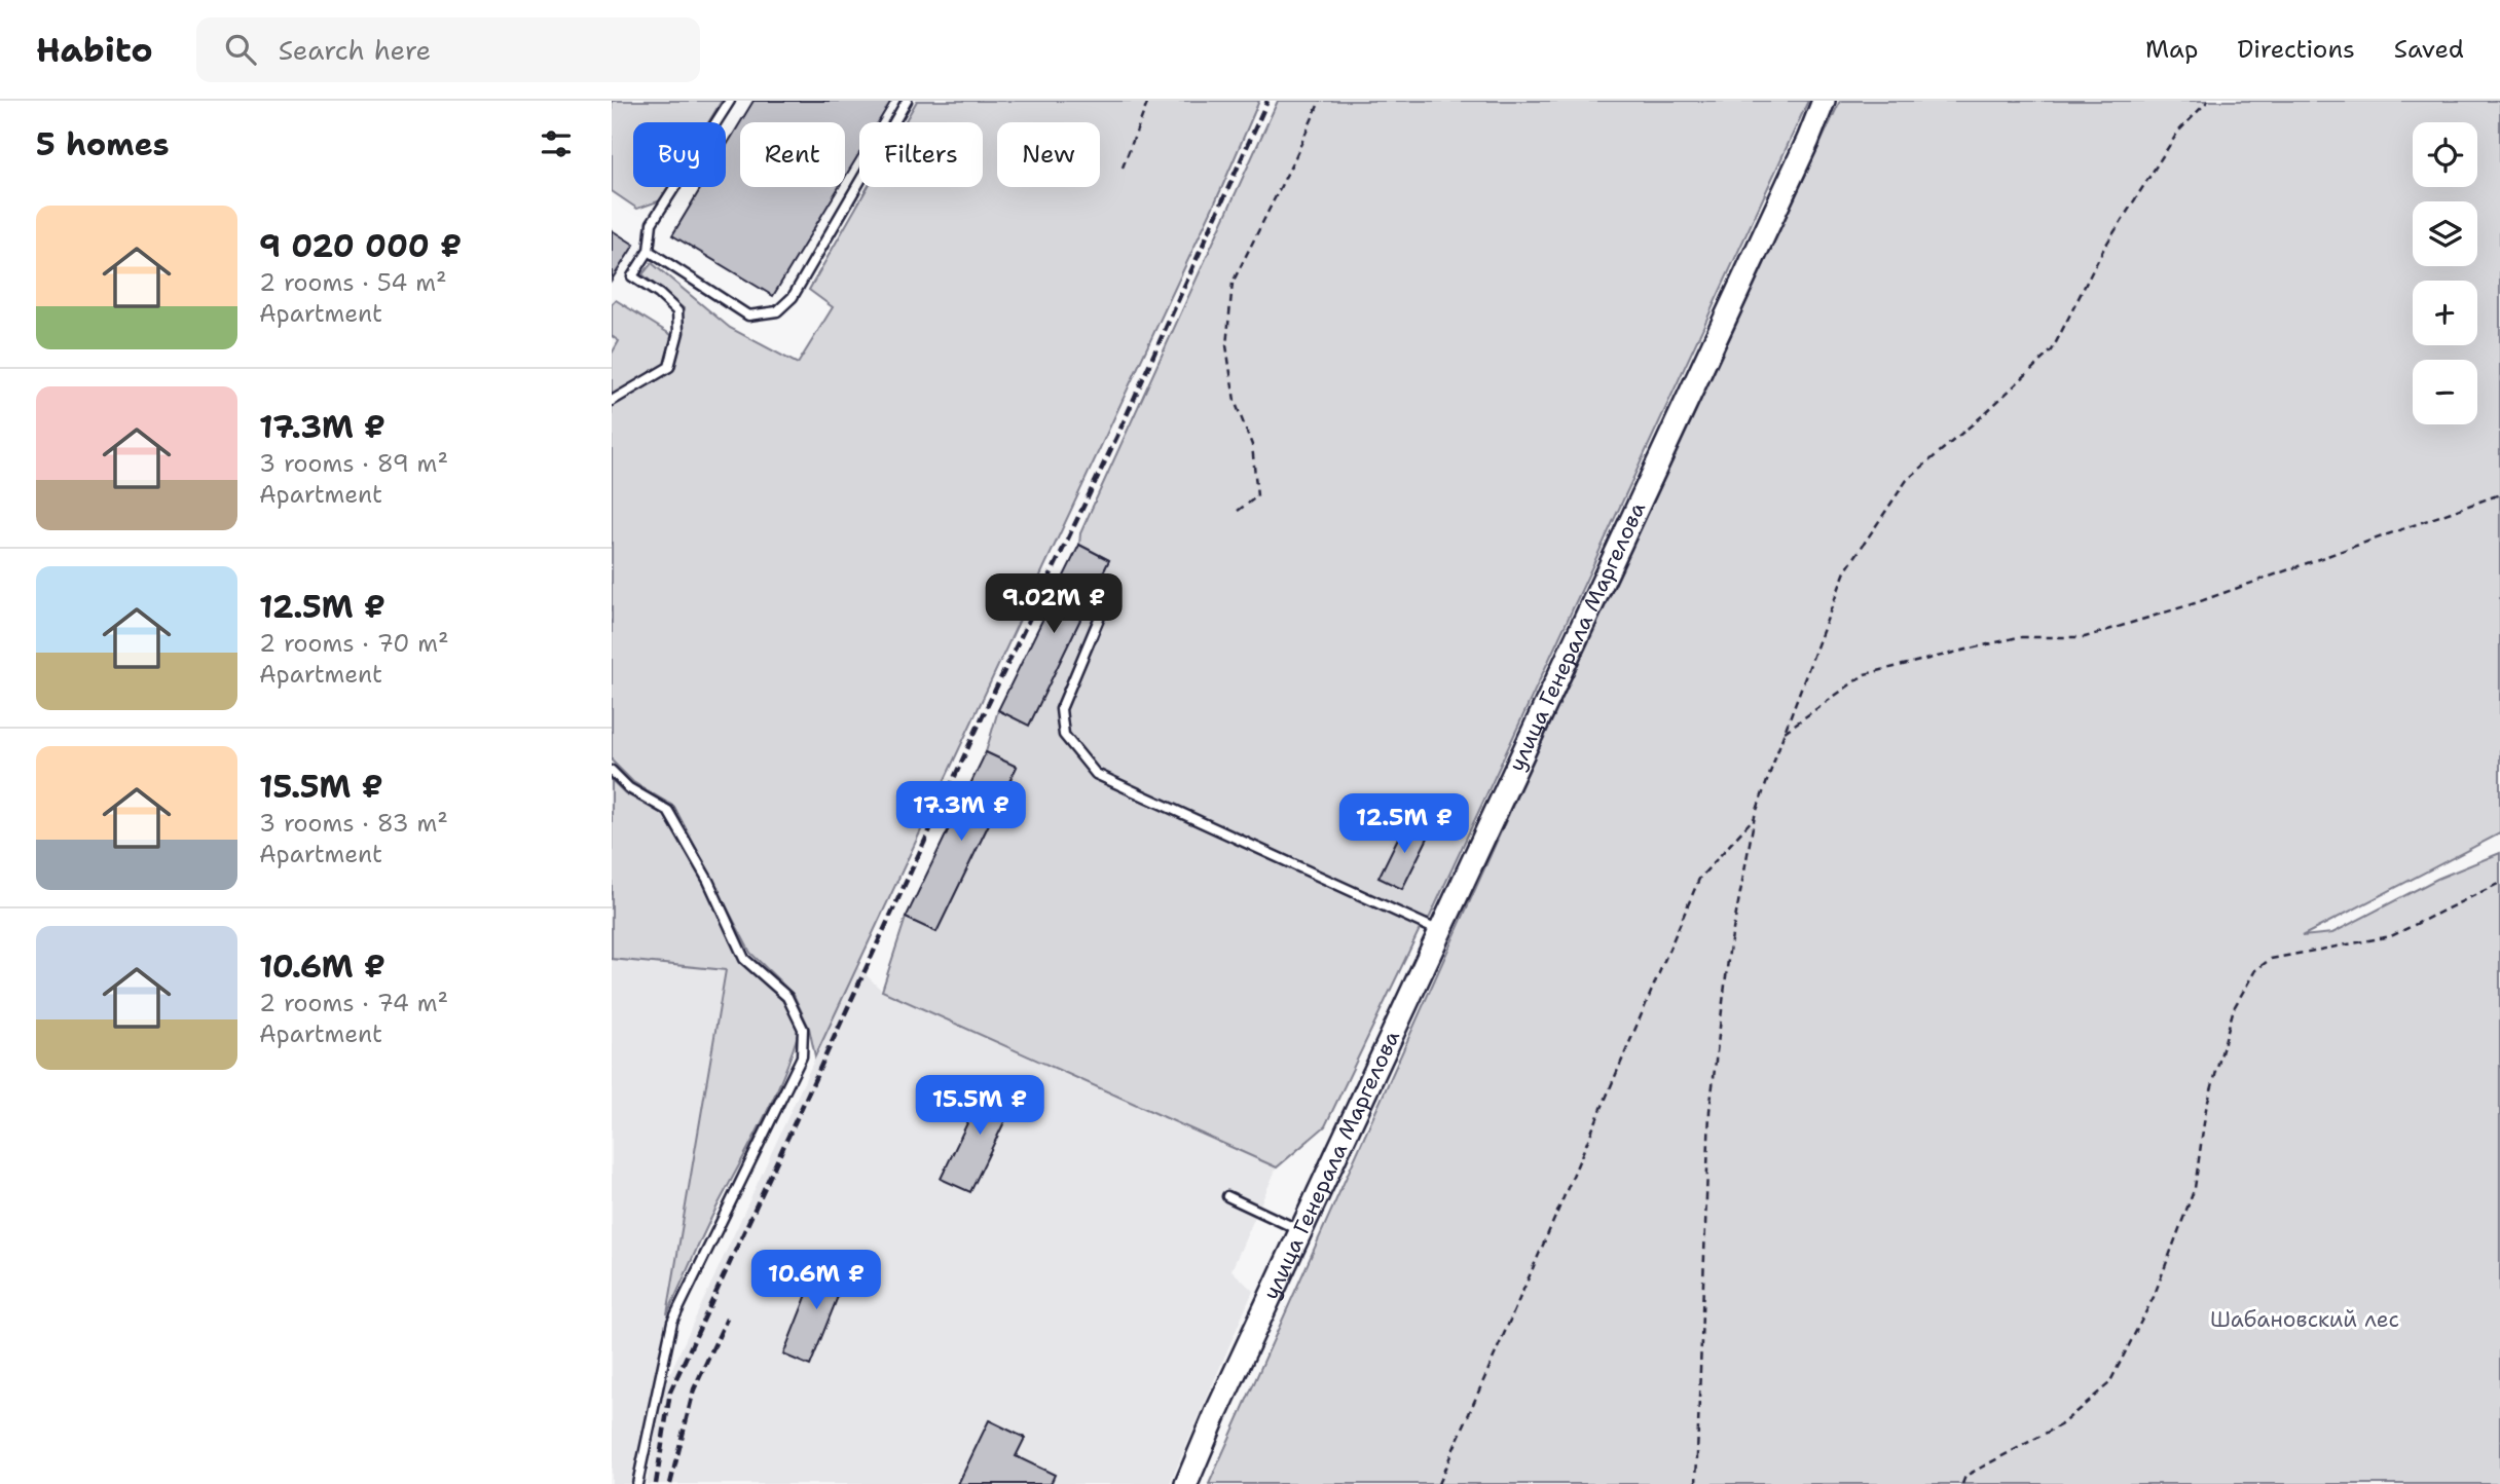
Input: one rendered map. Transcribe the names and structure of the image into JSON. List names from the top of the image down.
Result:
{
  "streets": {
    "main road": ["улица Генерала Маргелова"]
  },
  "parks": ["Шабановский лес"],
  "page": {
    "header": "Habito",
    "search": "Search here",
    "nav": ["Map", "Directions", "Saved"],
    "heading": "5 homes",
    "map_buttons": ["+", "−"],
    "chip": [
      "Buy",
      "Rent",
      "Filters",
      "New"
    ],
    "list": [
      {
        "name": "9 020 000 ₽",
        "note": "2 rooms · 54 m² · Apartment"
      },
      {
        "name": "17.3M ₽",
        "note": "3 rooms · 89 m² · Apartment"
      },
      {
        "name": "12.5M ₽",
        "note": "2 rooms · 70 m² · Apartment"
      },
      {
        "name": "15.5M ₽",
        "note": "3 rooms · 83 m² · Apartment"
      },
      {
        "name": "10.6M ₽",
        "note": "2 rooms · 74 m² · Apartment"
      }
    ],
    "price": [
      "9.02M ₽",
      "17.3M ₽",
      "12.5M ₽",
      "15.5M ₽",
      "10.6M ₽"
    ]
  }
}
